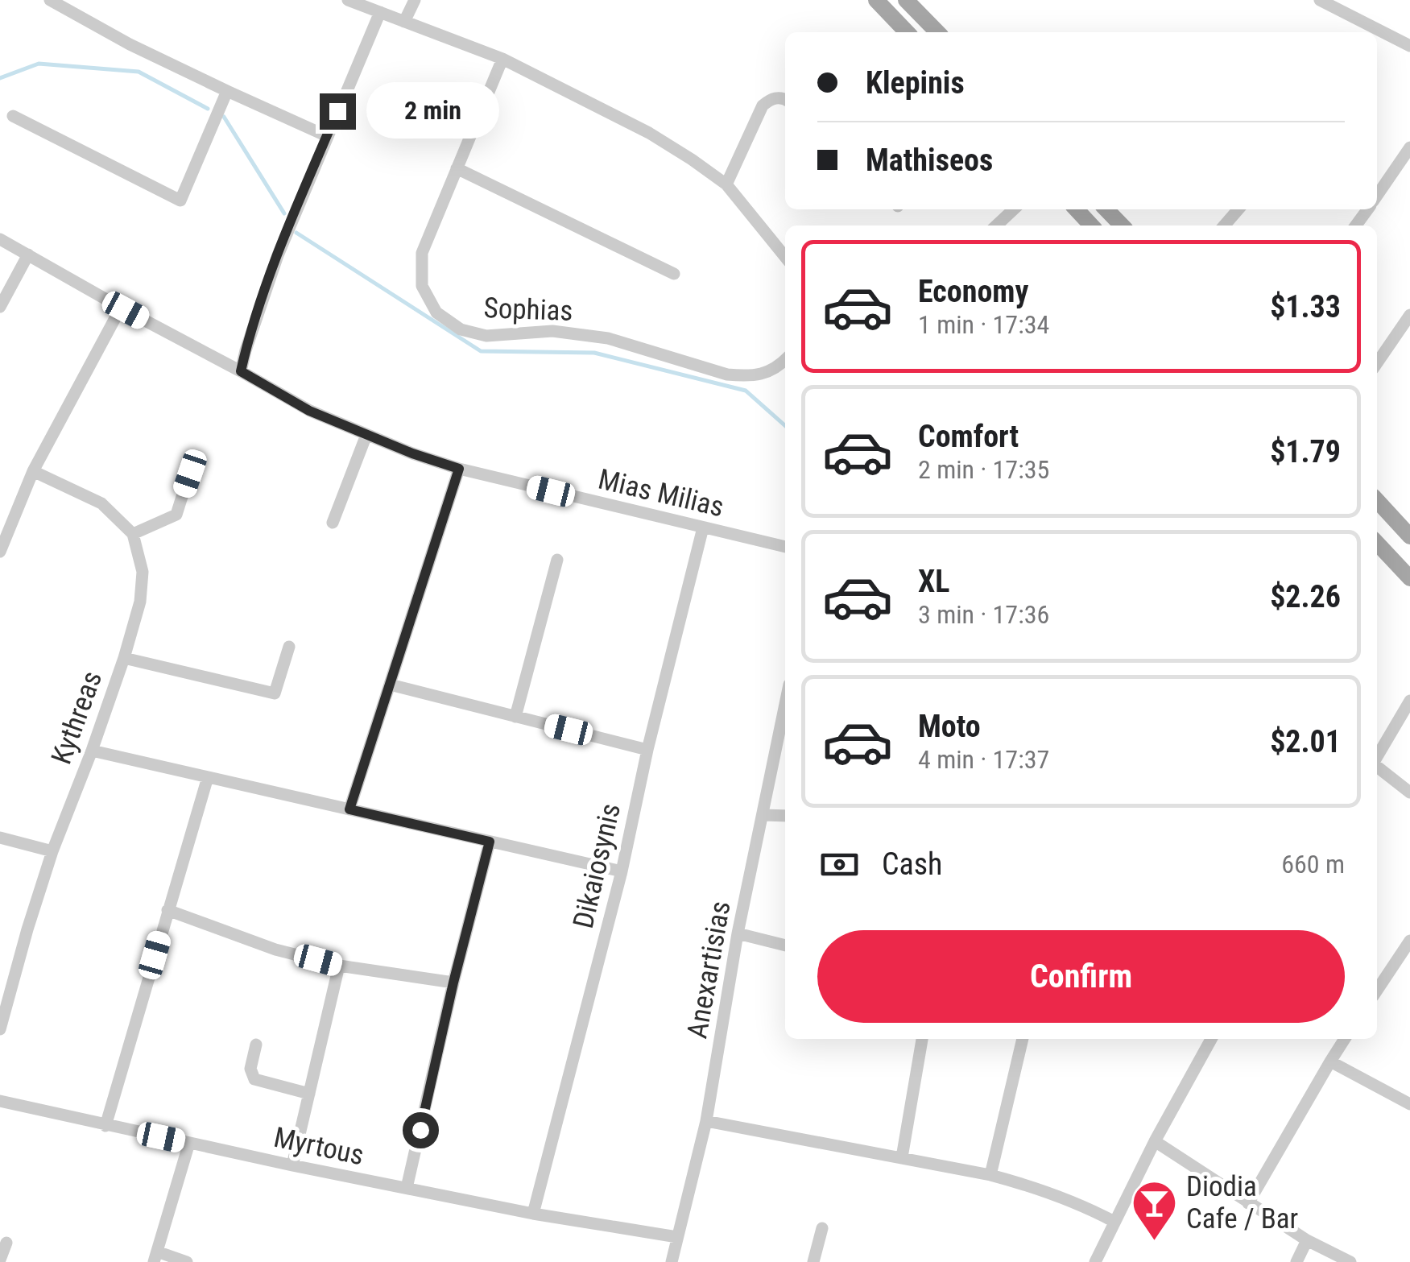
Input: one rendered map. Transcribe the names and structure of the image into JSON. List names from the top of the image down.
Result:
{
  "streets": {
    "street": [
      "Sophias",
      "Mias Milias",
      "Kythreas",
      "Dikaiosynis",
      "Anexartisias",
      "Myrtous"
    ]
  },
  "crossings": [
    ["Mias Milias", "Dikaiosynis"],
    ["Dikaiosynis", "Myrtous"],
    ["Anexartisias", "Myrtous"]
  ],
  "places": {
    "bar": ["Diodia Cafe / Bar"]
  },
  "page": {
    "banner": ["Klepinis", "Mathiseos"],
    "bubble": "2 min",
    "list": [
      {
        "name": "Economy",
        "note": "1 min · 17:34",
        "value": "$1.33"
      },
      {
        "name": "Comfort",
        "note": "2 min · 17:35",
        "value": "$1.79"
      },
      {
        "name": "XL",
        "note": "3 min · 17:36",
        "value": "$2.26"
      },
      {
        "name": "Moto",
        "note": "4 min · 17:37",
        "value": "$2.01"
      }
    ],
    "pay": ["Cash", "660 m"],
    "buttons": "Confirm"
  }
}
